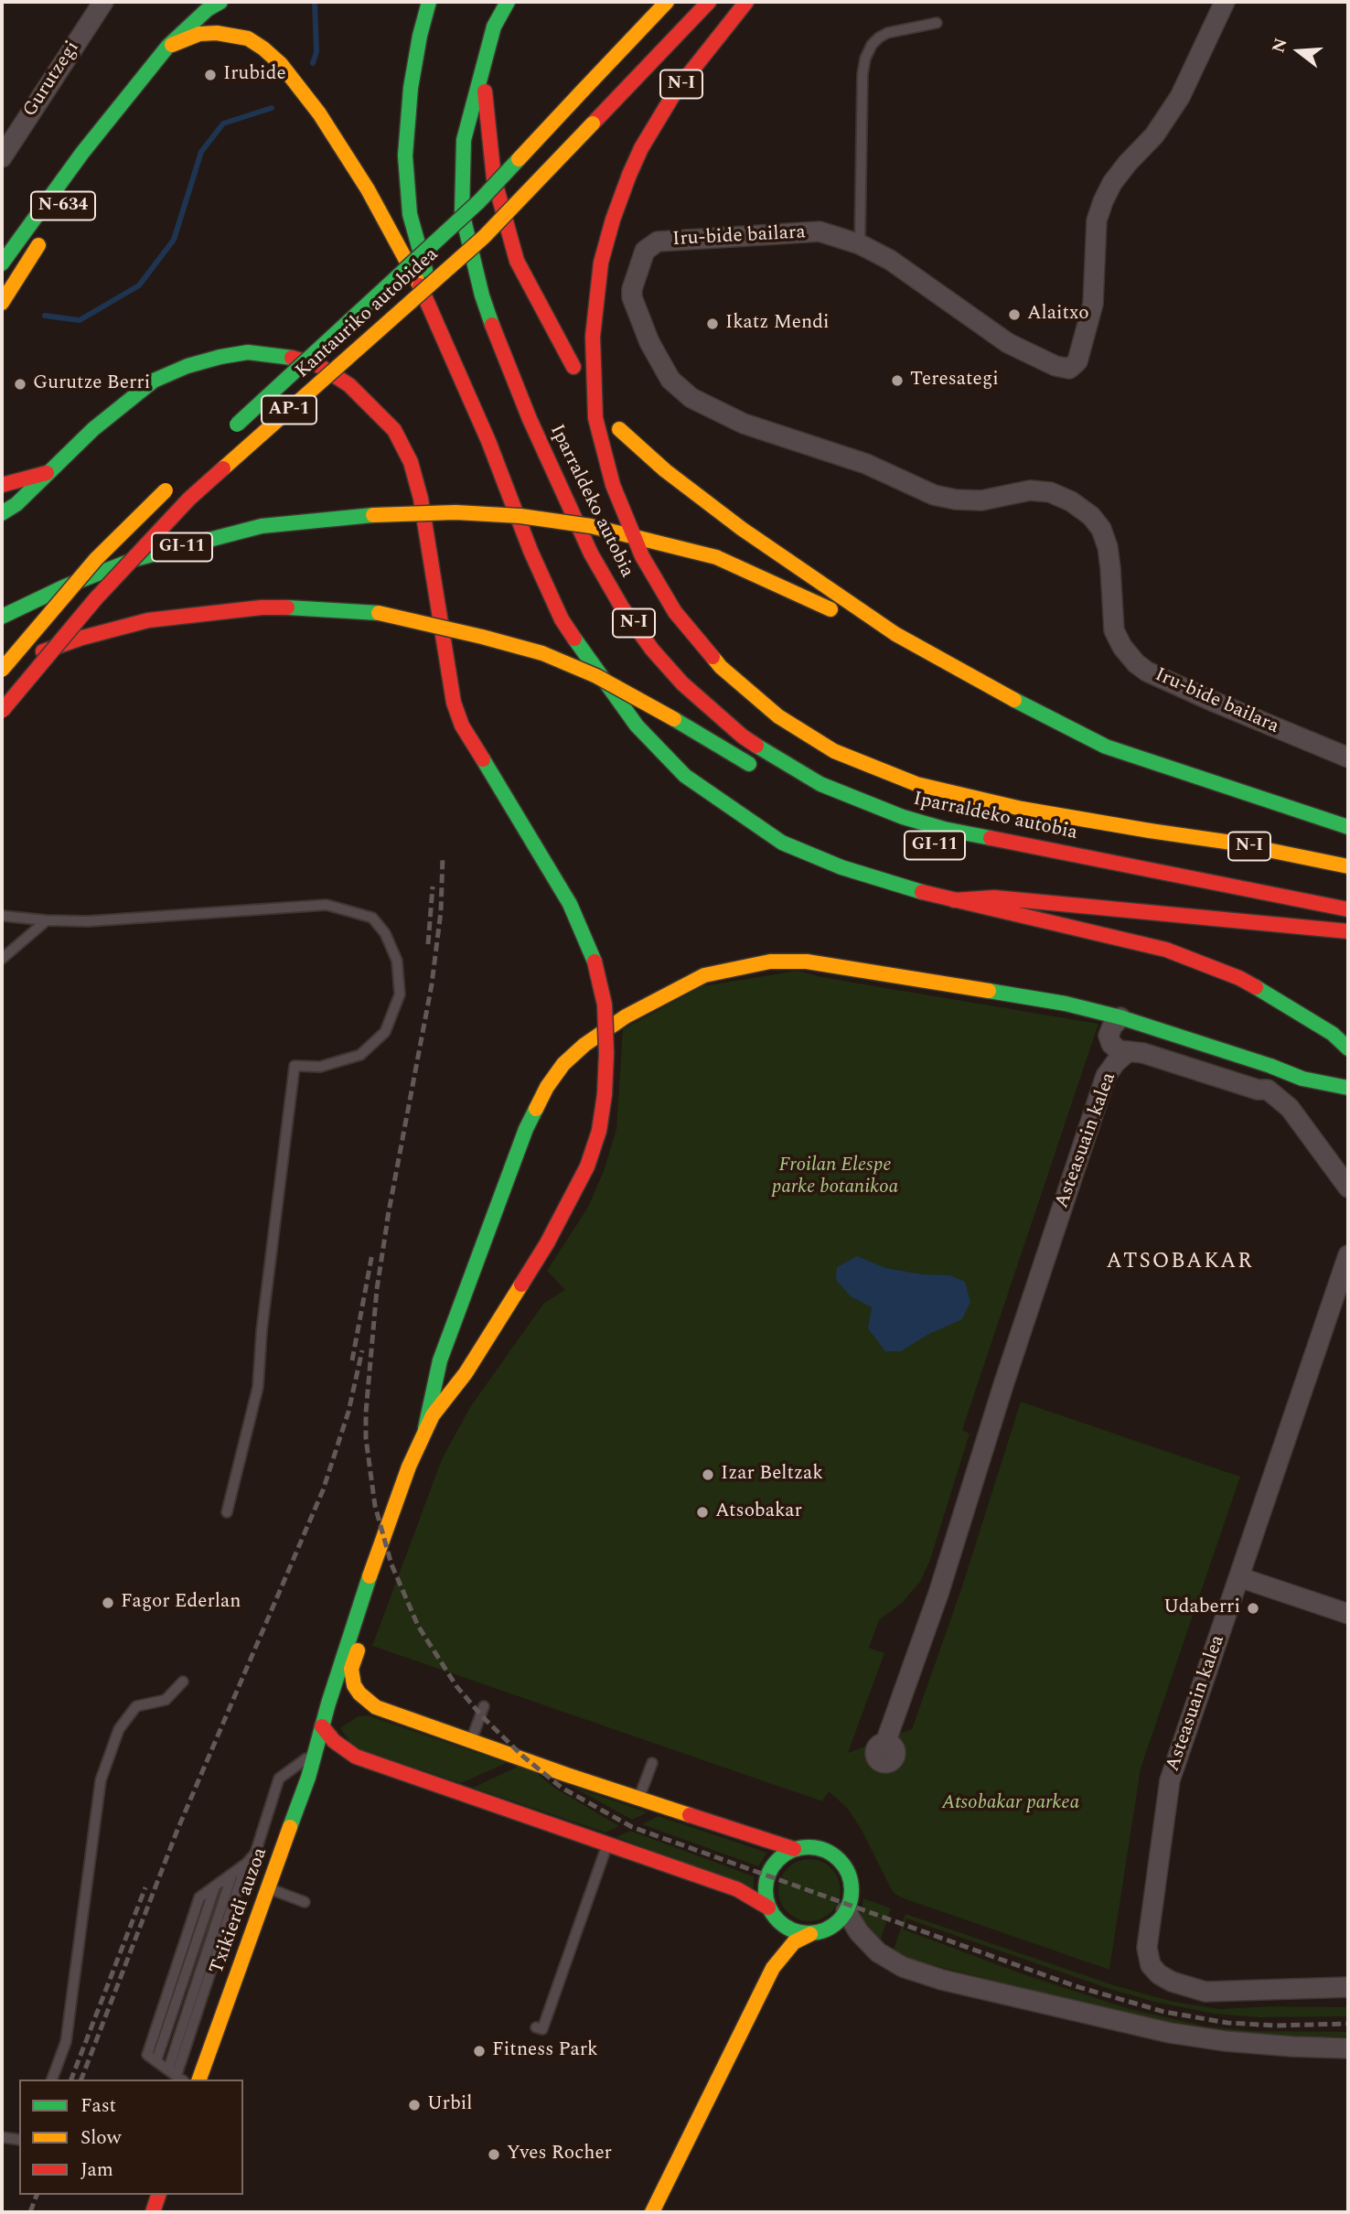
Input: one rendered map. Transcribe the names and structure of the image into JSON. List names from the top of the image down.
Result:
{
  "streets": {
    "main road": [
      "N-I",
      "N-634",
      "Kantauriko autobidea",
      "AP-1",
      "Iparraldeko autobia",
      "GI-11",
      "Txikierdi auzoa"
    ],
    "street": ["Gurutzegi", "Iru-bide bailara", "Asteasuain kalea"]
  },
  "districts": ["ATSOBAKAR"],
  "parks": ["Froilan Elespe parke botanikoa", "Atsobakar parkea"],
  "places": [
    "Irubide",
    "Alaitxo",
    "Ikatz Mendi",
    "Teresategi",
    "Gurutze Berri",
    "Izar Beltzak",
    "Atsobakar",
    "Fagor Ederlan",
    "Udaberri",
    "Fitness Park",
    "Urbil",
    "Yves Rocher"
  ],
  "legend": ["Fast", "Slow", "Jam"],
  "north": "left"
}
